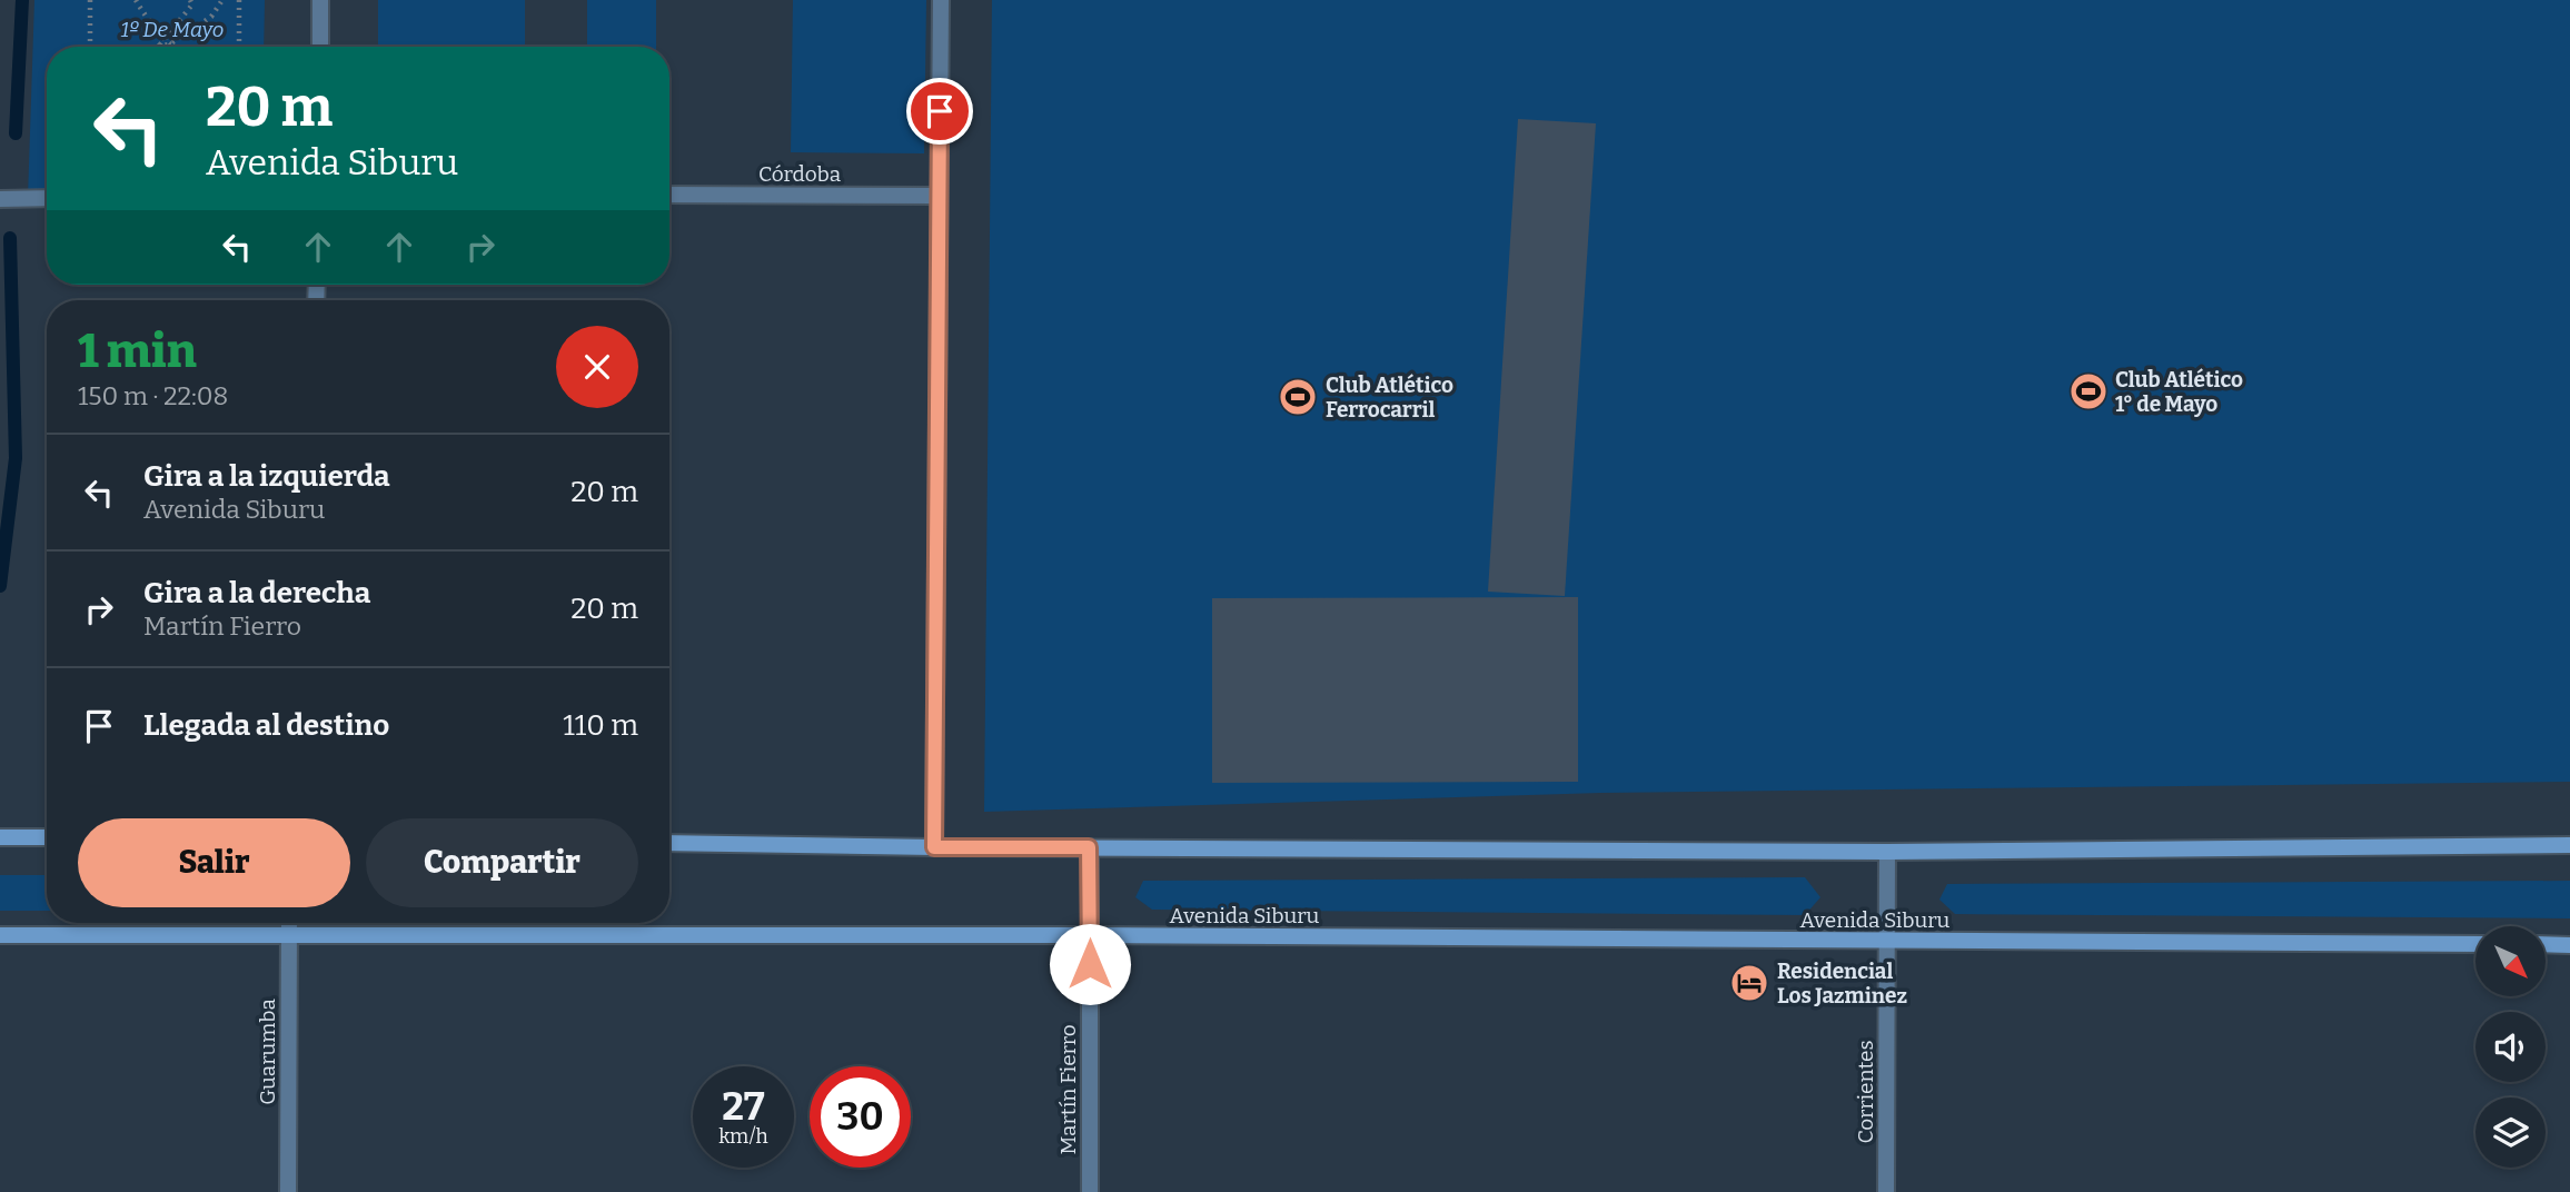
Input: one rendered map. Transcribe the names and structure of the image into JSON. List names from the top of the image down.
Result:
{
  "streets": {
    "main road": ["Avenida Siburu"],
    "street": [
      "Córdoba",
      "Guarumba",
      "Martín Fierro",
      "Corrientes"
    ]
  },
  "crossings": [
    ["Avenida Siburu", "Guarumba"],
    ["Avenida Siburu", "Martín Fierro"],
    ["Avenida Siburu", "Corrientes"]
  ],
  "parks": ["1º De Mayo"],
  "places": {
    "sports": ["Club Atlético 1° de Mayo", "Club Atlético Ferrocarril"],
    "hotel": ["Residencial Los Jazminez"]
  },
  "north": "bottom right",
  "page": {
    "turn": ["20 m", "Avenida Siburu"],
    "heading": ["1 min", "150 m · 22:08"],
    "list": [
      {
        "name": "Gira a la izquierda",
        "note": "Avenida Siburu",
        "value": "20 m"
      },
      {
        "name": "Gira a la derecha",
        "note": "Martín Fierro",
        "value": "20 m"
      },
      {
        "name": "Llegada al destino",
        "value": "110 m"
      }
    ],
    "buttons": ["Salir", "Compartir"],
    "speed": "27 km/h",
    "limit": "30"
  }
}
